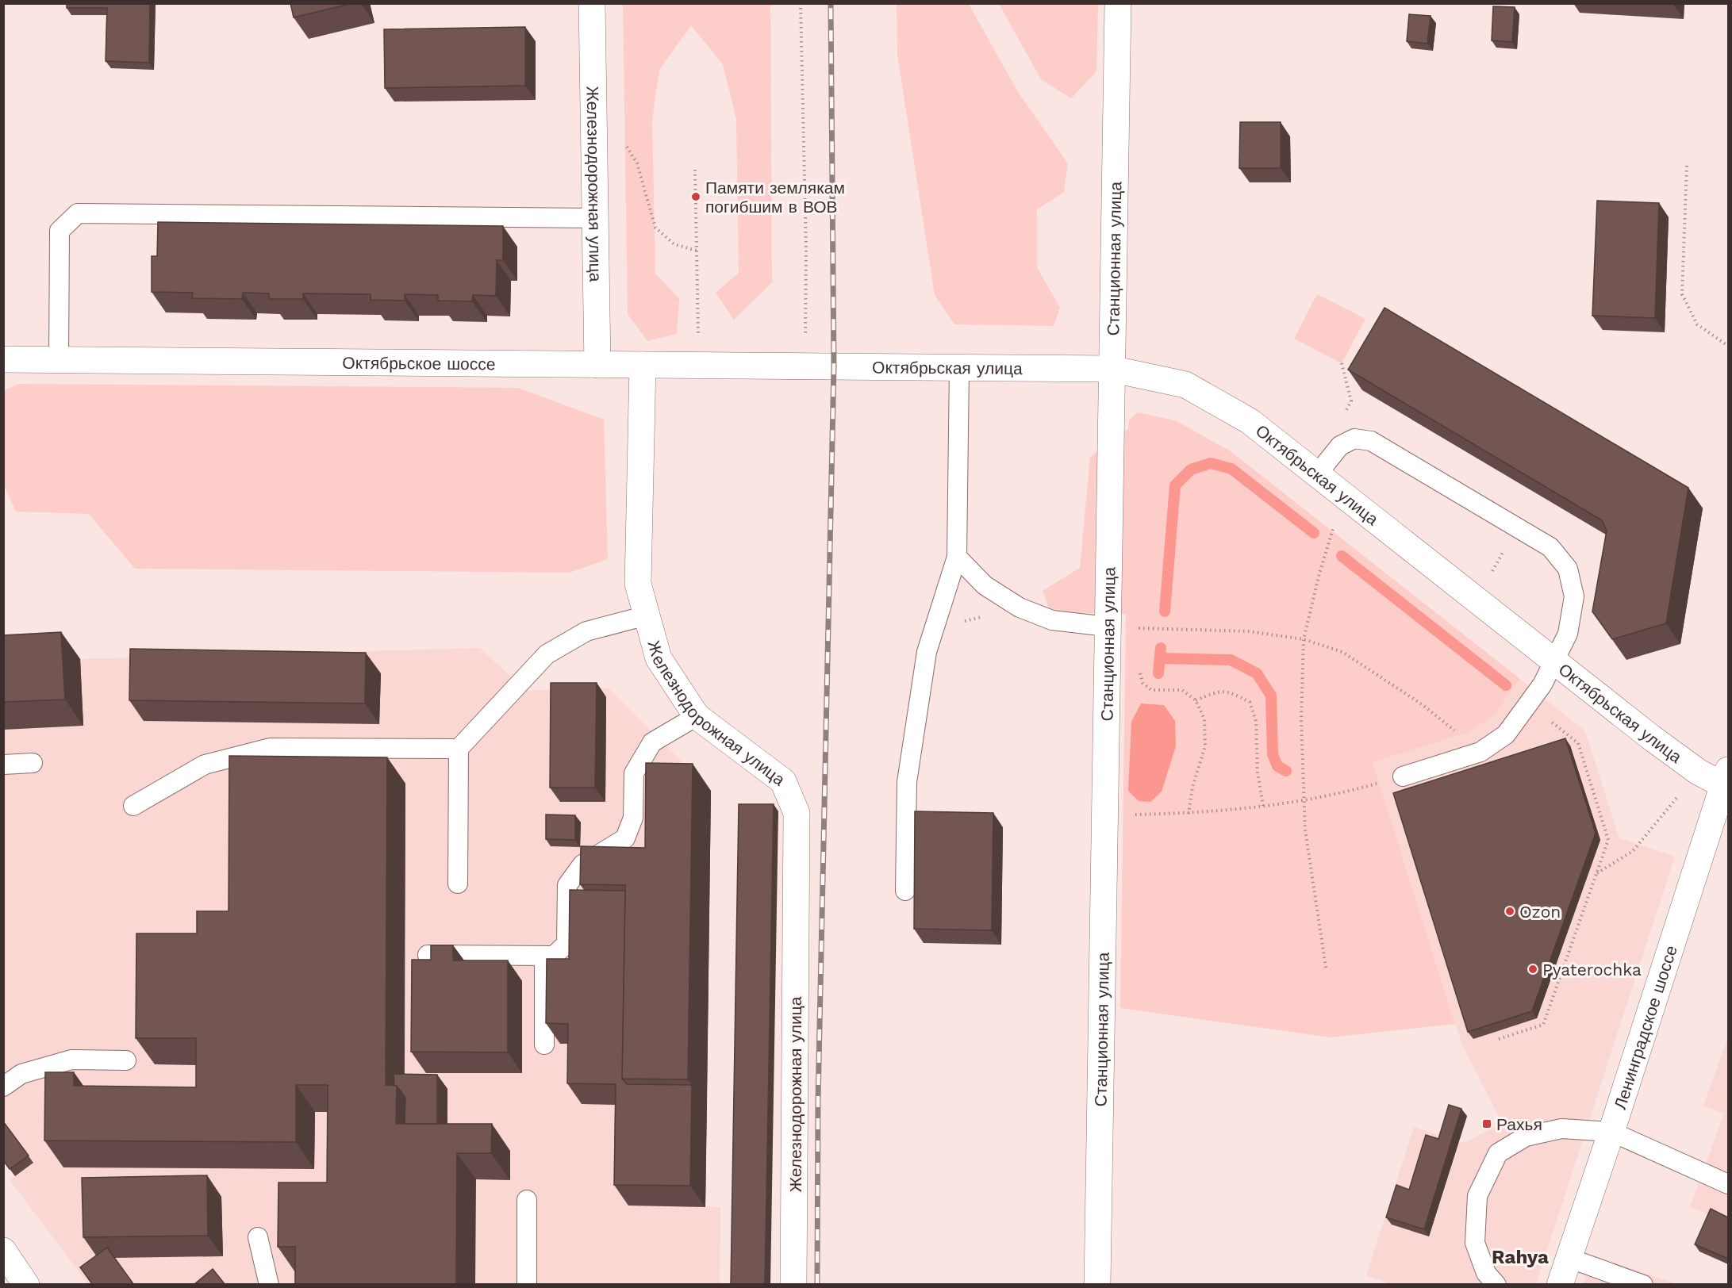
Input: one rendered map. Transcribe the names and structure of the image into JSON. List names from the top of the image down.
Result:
{
  "streets": {
    "street": [
      "Железнодорожная улица",
      "Станционная улица",
      "Октябрьское шоссе",
      "Октябрьская улица",
      "Ленинградское шоссе"
    ]
  },
  "crossings": [
    ["Железнодорожная улица", "Октябрьское шоссе"],
    ["Станционная улица", "Октябрьская улица"],
    ["Октябрьское шоссе", "Октябрьская улица"],
    ["Октябрьская улица", "Ленинградское шоссе"]
  ],
  "districts": ["Rahya"],
  "places": {
    "other": ["Памяти землякам погибшим в ВОВ", "Ozon", "Pyaterochka"],
    "transit": ["Рахья"]
  }
}
